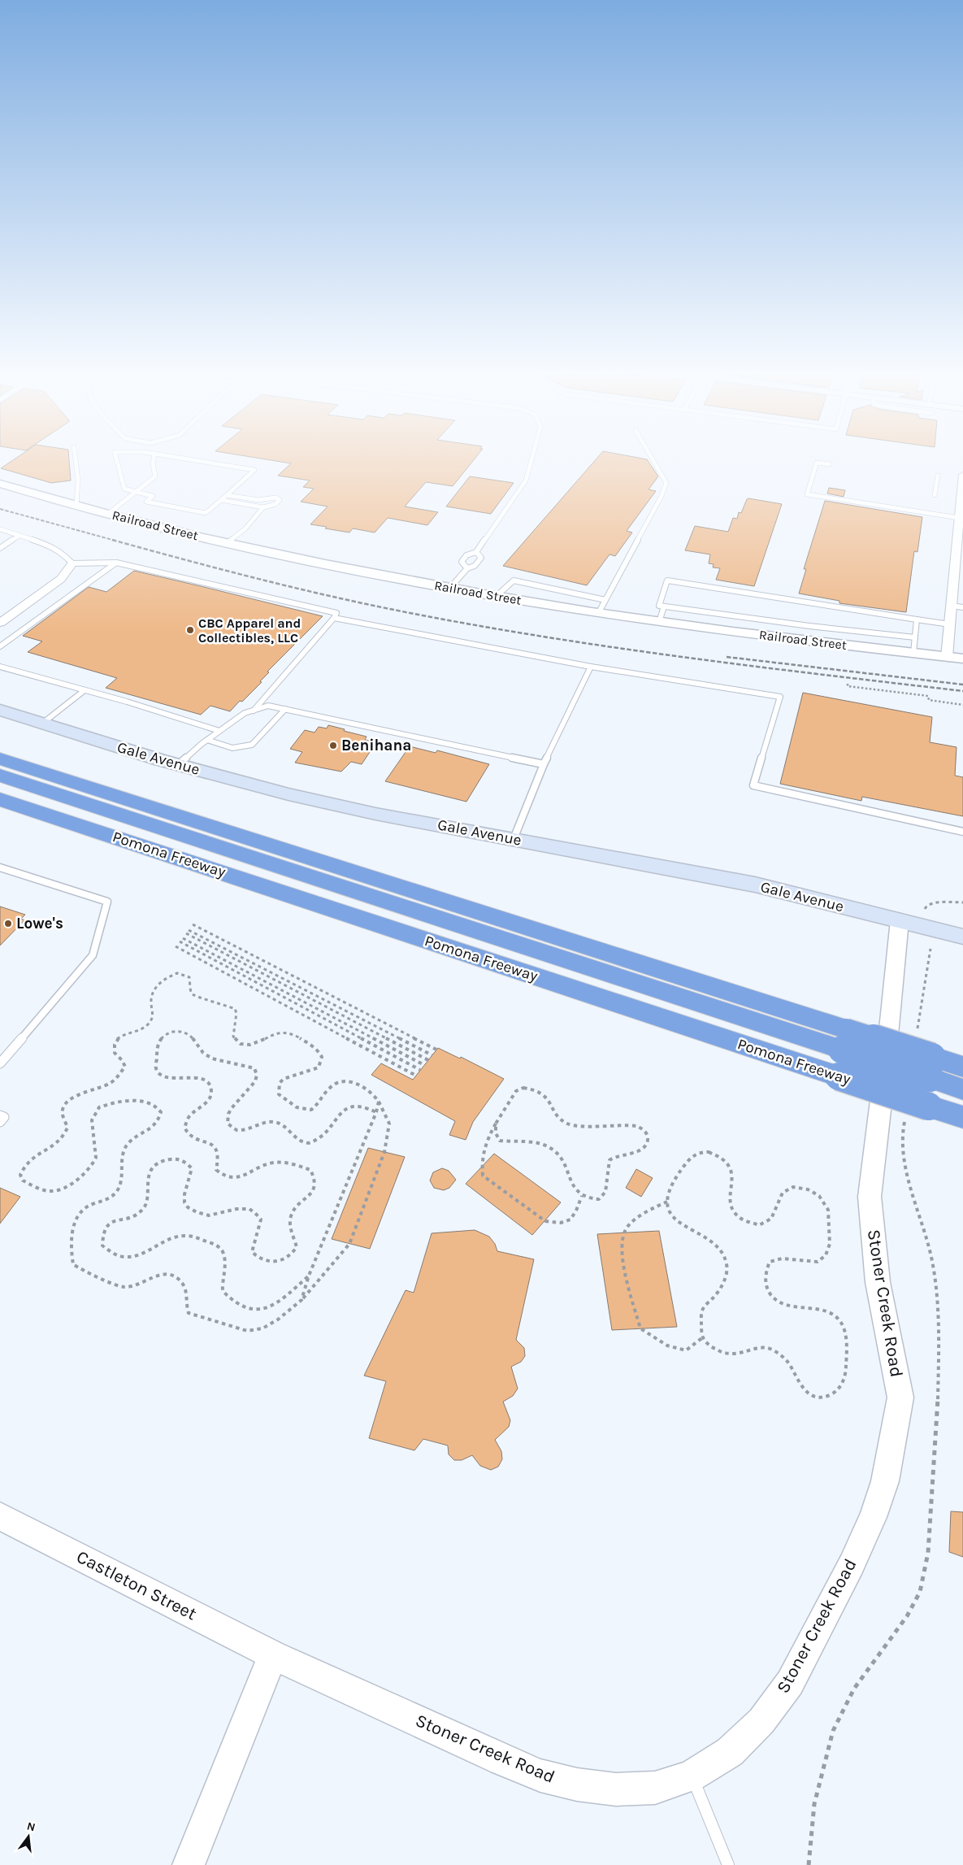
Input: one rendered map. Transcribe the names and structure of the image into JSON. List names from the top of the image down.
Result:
{
  "streets": {
    "highway": ["Pomona Freeway"],
    "main road": ["Gale Avenue"],
    "street": ["Railroad Street", "Stoner Creek Road", "Castleton Street"]
  },
  "crossings": [
    ["Gale Avenue", "Stoner Creek Road"],
    ["Stoner Creek Road", "Castleton Street"]
  ],
  "places": ["CBC Apparel and Collectibles, LLC", "Benihana", "Lowe's"],
  "north": "top"
}
